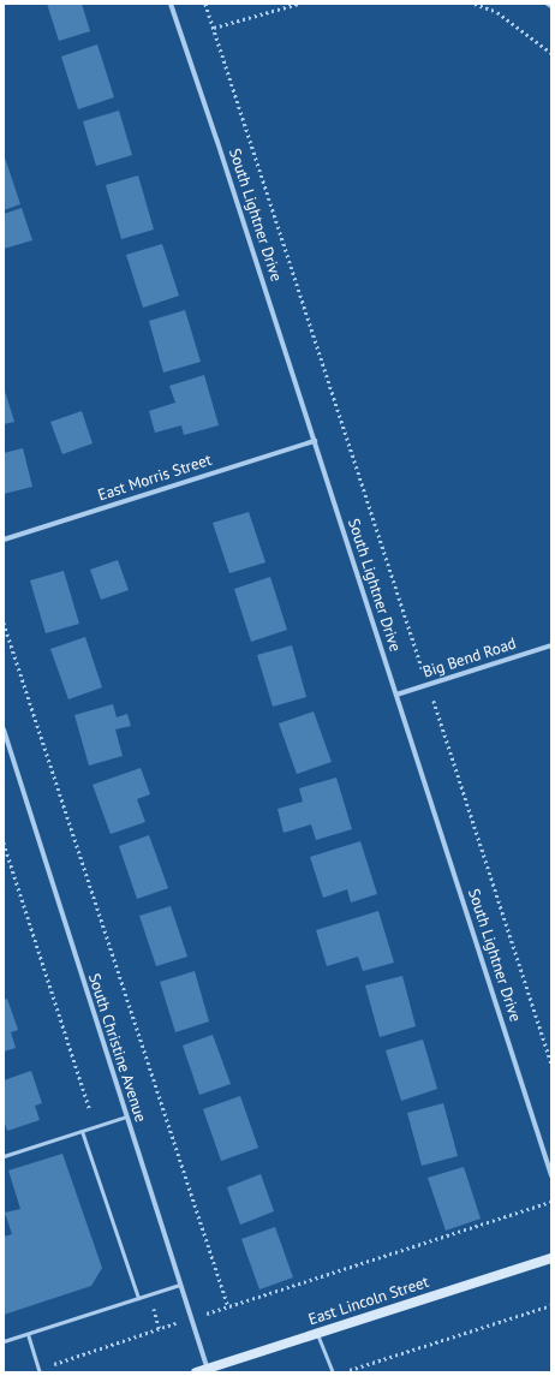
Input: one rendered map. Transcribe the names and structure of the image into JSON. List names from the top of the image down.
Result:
{
  "streets": {
    "street": [
      "South Lightner Drive",
      "East Morris Street",
      "Big Bend Road",
      "South Christine Avenue",
      "East Lincoln Street"
    ]
  },
  "crossings": [
    ["South Lightner Drive", "East Morris Street"],
    ["South Lightner Drive", "Big Bend Road"],
    ["South Christine Avenue", "East Lincoln Street"]
  ]
}
